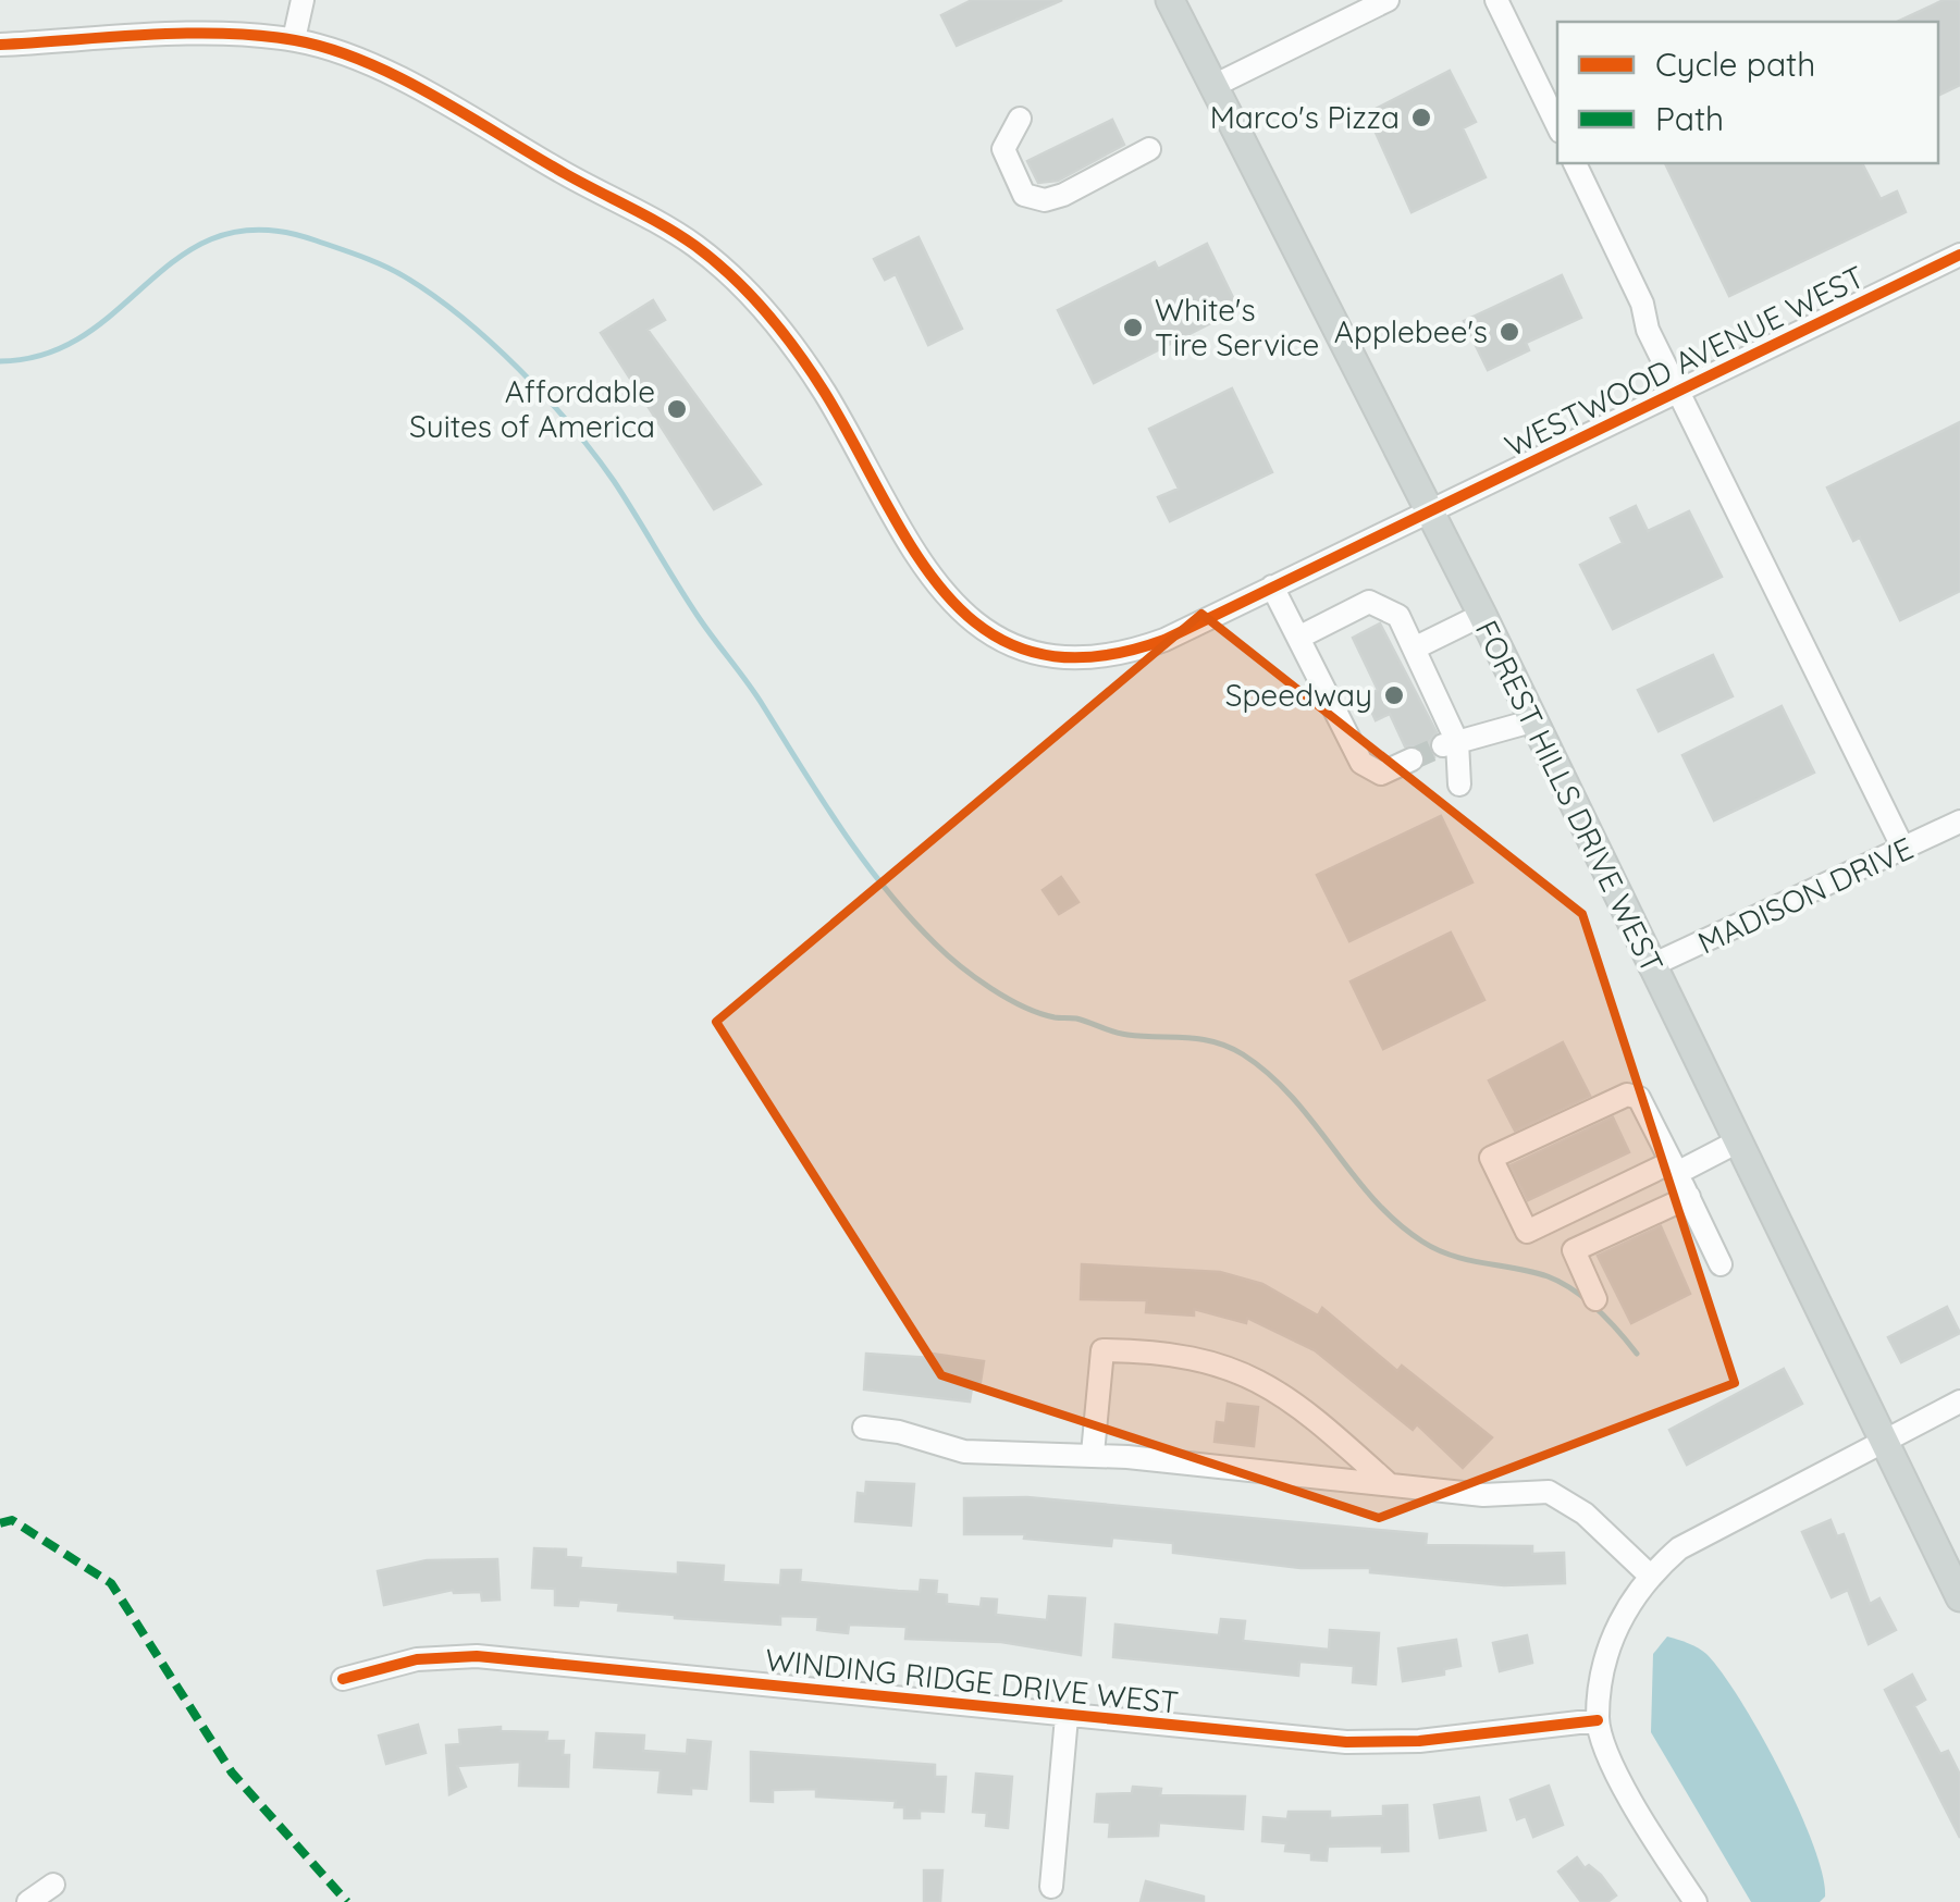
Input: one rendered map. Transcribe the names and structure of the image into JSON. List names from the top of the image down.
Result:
{
  "streets": {
    "main road": ["FOREST HILLS DRIVE WEST"],
    "street": ["WESTWOOD AVENUE WEST", "MADISON DRIVE", "WINDING RIDGE DRIVE WEST"]
  },
  "crossings": [
    ["WESTWOOD AVENUE WEST", "FOREST HILLS DRIVE WEST"],
    ["FOREST HILLS DRIVE WEST", "MADISON DRIVE"]
  ],
  "places": [
    "Marco's Pizza",
    "White's Tire Service",
    "Applebee's",
    "Affordable Suites of America",
    "Speedway"
  ],
  "legend": ["Cycle path", "Path"]
}
